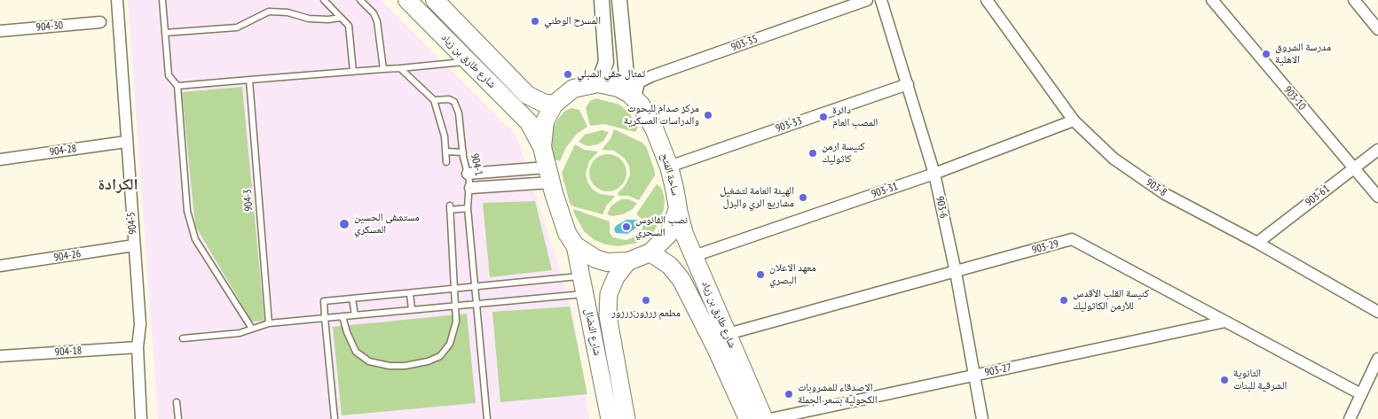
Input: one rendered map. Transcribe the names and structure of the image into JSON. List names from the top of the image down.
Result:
{
  "streets": {
    "main road": ["شارع طارق بن زياد", "ساحة الفتح", "شارع النضال"],
    "street": [
      "904-30",
      "903-35",
      "903-10",
      "903-33",
      "904-28",
      "903-8",
      "903-31",
      "903-61",
      "903-6",
      "904-5",
      "903-29",
      "904-26",
      "904-18",
      "903-27"
    ],
    "lane": ["904-1", "904-3"]
  },
  "crossings": [
    ["903-35", "شارع طارق بن زياد"],
    ["903-35", "903-33"],
    ["903-35", "ساحة الفتح"],
    ["903-35", "شارع النضال"],
    ["شارع طارق بن زياد", "903-33"],
    ["شارع طارق بن زياد", "ساحة الفتح"],
    ["شارع طارق بن زياد", "903-31"],
    ["شارع طارق بن زياد", "903-29"],
    ["شارع طارق بن زياد", "شارع النضال"],
    ["903-10", "903-61"],
    ["903-33", "ساحة الفتح"],
    ["903-33", "903-6"],
    ["903-33", "شارع النضال"],
    ["904-28", "904-5"],
    ["ساحة الفتح", "شارع النضال"],
    ["903-8", "903-31"],
    ["903-8", "903-61"],
    ["903-31", "903-6"],
    ["903-6", "903-29"],
    ["903-6", "903-27"],
    ["904-5", "904-26"],
    ["904-5", "904-18"],
    ["903-29", "903-27"]
  ],
  "districts": ["الكرادة"],
  "places": [
    "المسرح الوطني",
    "مدرسة الشروق الاهلية",
    "تمثال حقي الشبلي",
    "مركز صدام للبحوث والدراسات العسكرية",
    "دائرة المصب العام",
    "كنيسة ارمن كاثوليك",
    "الهيئة العامة لتشغيل مشاريع الري والبزل",
    "مستشفى الحسين العسكري",
    "نصب الفانوس السحري",
    "معهد الاعلان البصري",
    "مطعم زرزور;زرزور",
    "كنيسة القلب الأقدس للأرمن الكاثوليك",
    "الثانوية الشرقية للبنات",
    "الاصدقاء للمشروبات الكحولية بسعر الجملة"
  ]
}
